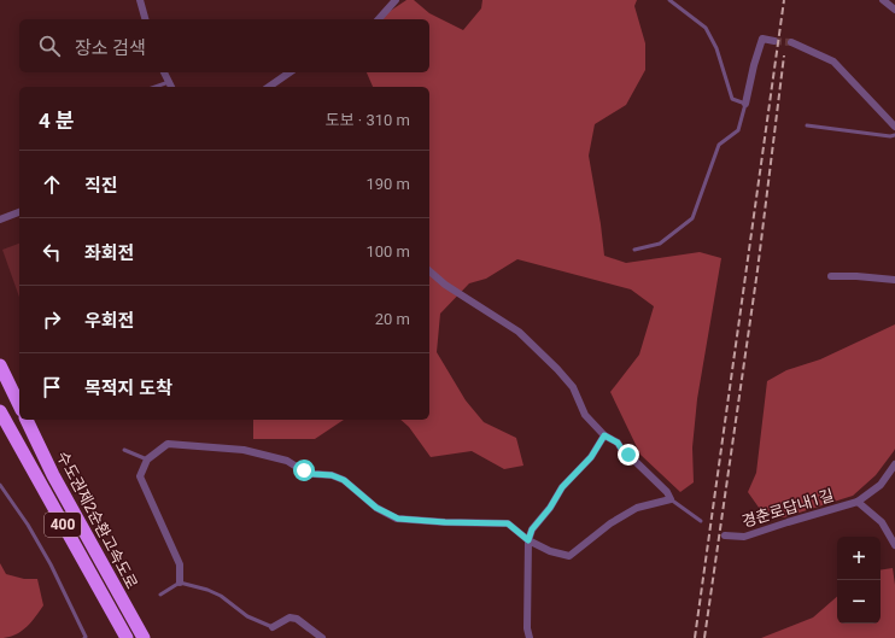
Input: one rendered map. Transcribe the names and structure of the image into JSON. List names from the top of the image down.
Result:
{
  "streets": {
    "highway": ["수도권제2순환고속도로", "400"],
    "street": ["경춘로답내1길"]
  },
  "page": {
    "search": "장소 검색",
    "heading": ["4 분", "도보 · 310 m"],
    "list": [
      ["직진", "190 m"],
      ["좌회전", "100 m"],
      ["우회전", "20 m"],
      "목적지 도착"
    ],
    "map_buttons": ["+", "−"]
  }
}
